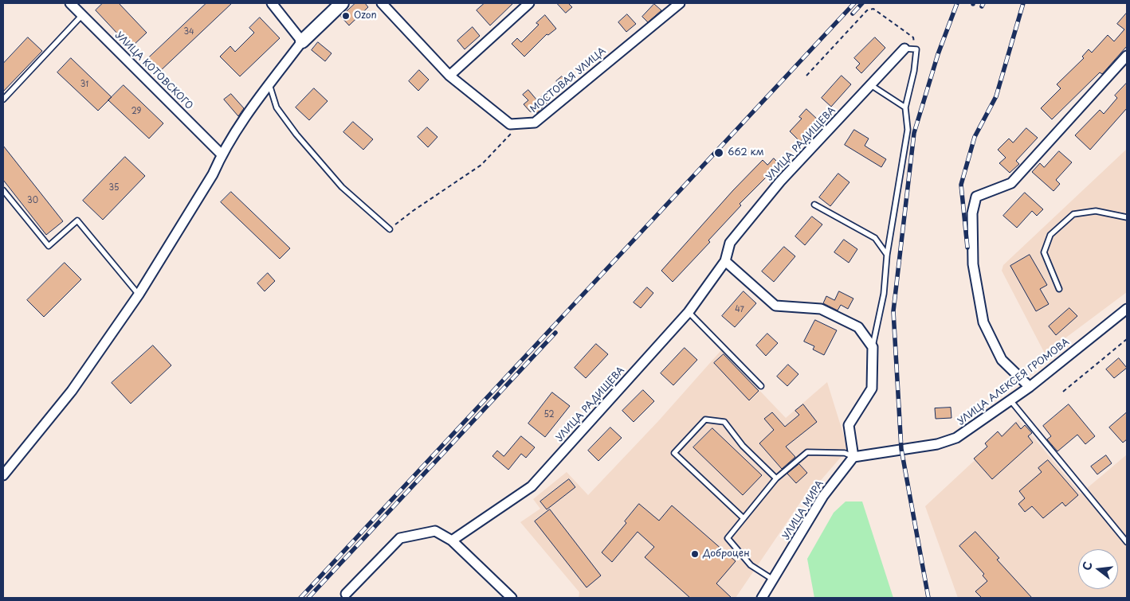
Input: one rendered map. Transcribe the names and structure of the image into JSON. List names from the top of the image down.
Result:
{
  "streets": {
    "street": [
      "УЛИЦА КОТОВСКОГО",
      "МОСТОВАЯ УЛИЦА",
      "УЛИЦА РАДИЩЕВА",
      "УЛИЦА АЛЕКСЕЯ ГРОМОВА",
      "УЛИЦА МИРА"
    ]
  },
  "crossings": [
    ["УЛИЦА АЛЕКСЕЯ ГРОМОВА", "УЛИЦА МИРА"]
  ],
  "places": ["Ozon", "662 км", "Доброцен"],
  "house_numbers": [
    "34",
    "31",
    "29",
    "35",
    "30",
    "47",
    "52"
  ],
  "north": "left"
}
